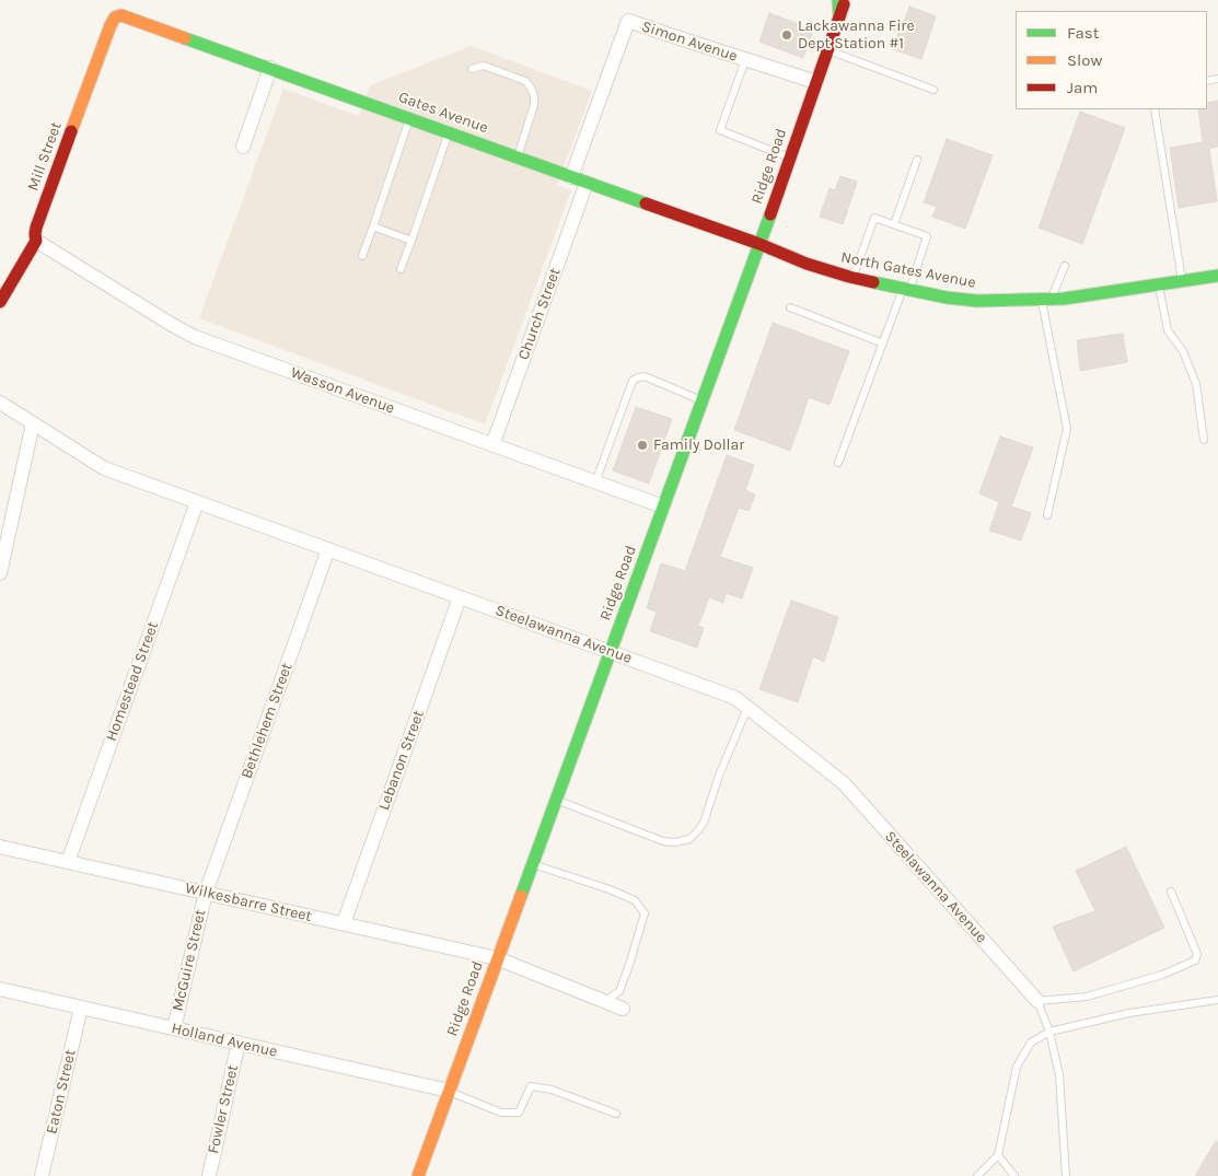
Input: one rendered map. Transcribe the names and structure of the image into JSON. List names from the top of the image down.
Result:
{
  "streets": {
    "main road": [
      "Gates Avenue",
      "Mill Street",
      "Ridge Road",
      "North Gates Avenue"
    ],
    "street": [
      "Simon Avenue",
      "Church Street",
      "Wasson Avenue",
      "Steelawanna Avenue",
      "Homestead Street",
      "Bethlehem Street",
      "Lebanon Street",
      "Wilkesbarre Street",
      "McGuire Street",
      "Holland Avenue",
      "Eaton Street",
      "Fowler Street"
    ]
  },
  "crossings": [
    ["Simon Avenue", "Gates Avenue"],
    ["Simon Avenue", "Ridge Road"],
    ["Gates Avenue", "Mill Street"],
    ["Gates Avenue", "Ridge Road"],
    ["Gates Avenue", "North Gates Avenue"],
    ["Gates Avenue", "Church Street"],
    ["Mill Street", "Wasson Avenue"],
    ["Ridge Road", "North Gates Avenue"],
    ["Ridge Road", "Wasson Avenue"],
    ["Ridge Road", "Steelawanna Avenue"],
    ["Ridge Road", "Wilkesbarre Street"],
    ["Ridge Road", "Holland Avenue"],
    ["Church Street", "Wasson Avenue"],
    ["Steelawanna Avenue", "Homestead Street"],
    ["Steelawanna Avenue", "Bethlehem Street"],
    ["Steelawanna Avenue", "Lebanon Street"],
    ["Homestead Street", "Wilkesbarre Street"],
    ["Bethlehem Street", "Wilkesbarre Street"],
    ["Bethlehem Street", "McGuire Street"],
    ["Lebanon Street", "Wilkesbarre Street"],
    ["Wilkesbarre Street", "McGuire Street"],
    ["McGuire Street", "Holland Avenue"],
    ["Holland Avenue", "Eaton Street"],
    ["Holland Avenue", "Fowler Street"]
  ],
  "places": ["Lackawanna Fire Dept Station #1", "Family Dollar"],
  "legend": ["Fast", "Slow", "Jam"]
}
